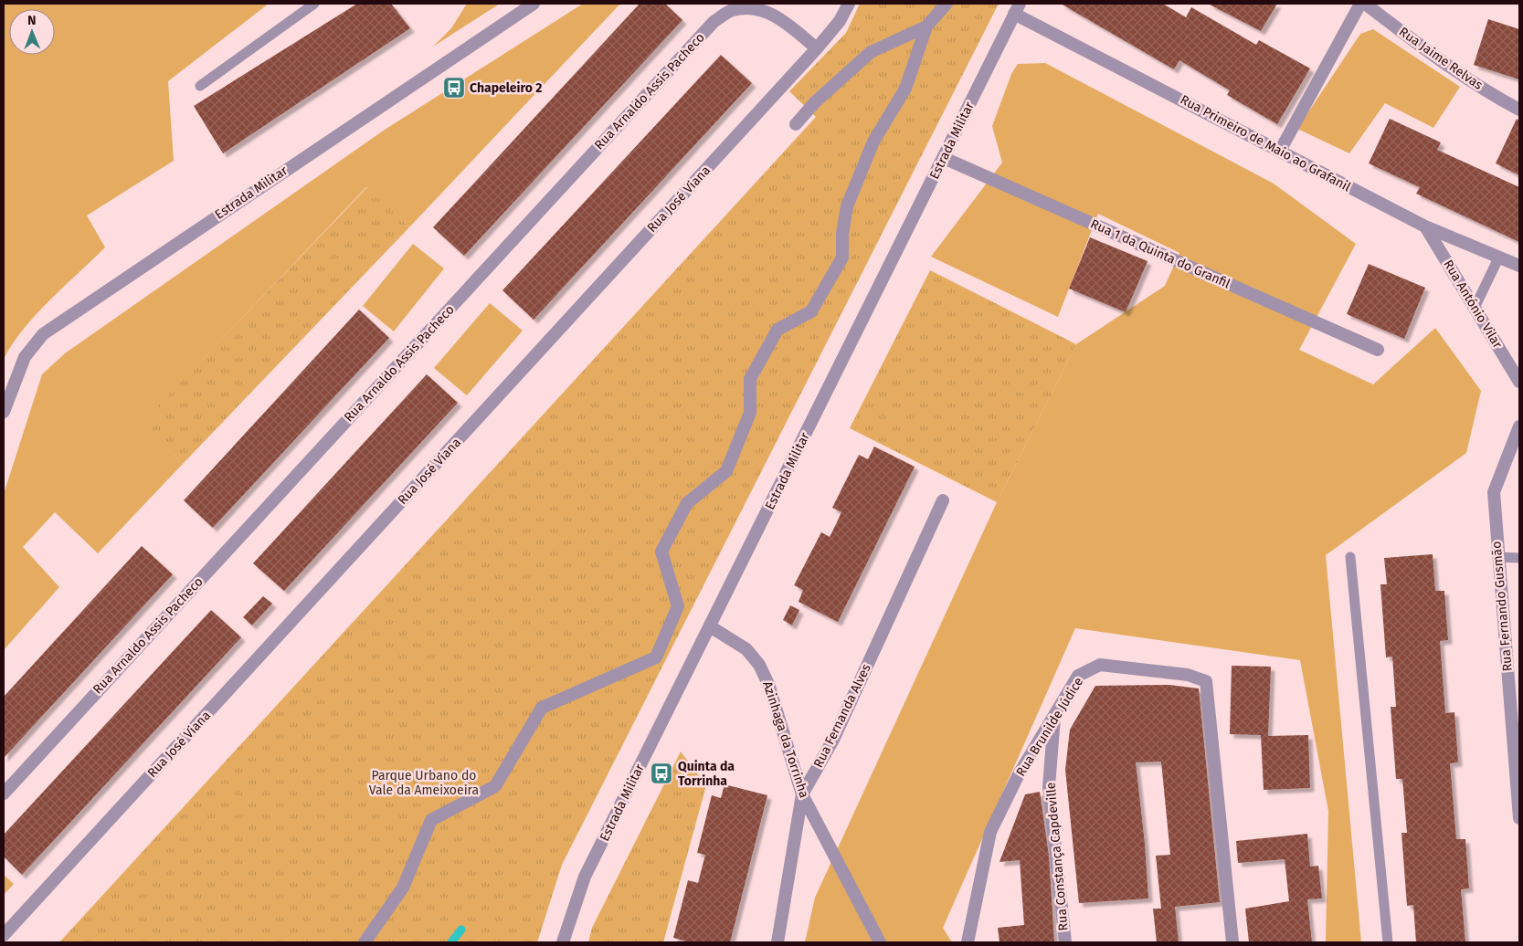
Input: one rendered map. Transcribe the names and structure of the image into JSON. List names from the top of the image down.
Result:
{
  "streets": {
    "street": [
      "Rua Jaime Relvas",
      "Rua Arnaldo Assis Pacheco",
      "Estrada Militar",
      "Rua Primeiro de Maio ao Grafanil",
      "Rua José Viana",
      "Rua 1 da Quinta do Granfil",
      "Rua António Vilar",
      "Rua Fernando Gusmão",
      "Rua Fernanda Alves",
      "Rua Brunilde Júdice",
      "Azinhaga da Torrinha",
      "Rua Constança Capdeville"
    ]
  },
  "crossings": [
    ["Rua Arnaldo Assis Pacheco", "Rua José Viana"],
    ["Estrada Militar", "Rua Primeiro de Maio ao Grafanil"],
    ["Estrada Militar", "Rua 1 da Quinta do Granfil"],
    ["Estrada Militar", "Azinhaga da Torrinha"],
    ["Rua Primeiro de Maio ao Grafanil", "Rua António Vilar"],
    ["Rua Fernanda Alves", "Azinhaga da Torrinha"],
    ["Rua Brunilde Júdice", "Rua Constança Capdeville"]
  ],
  "parks": ["Parque Urbano do Vale da Ameixoeira"],
  "places": {
    "bus stop": ["Chapeleiro 2", "Quinta da Torrinha"]
  },
  "north": "top"
}
